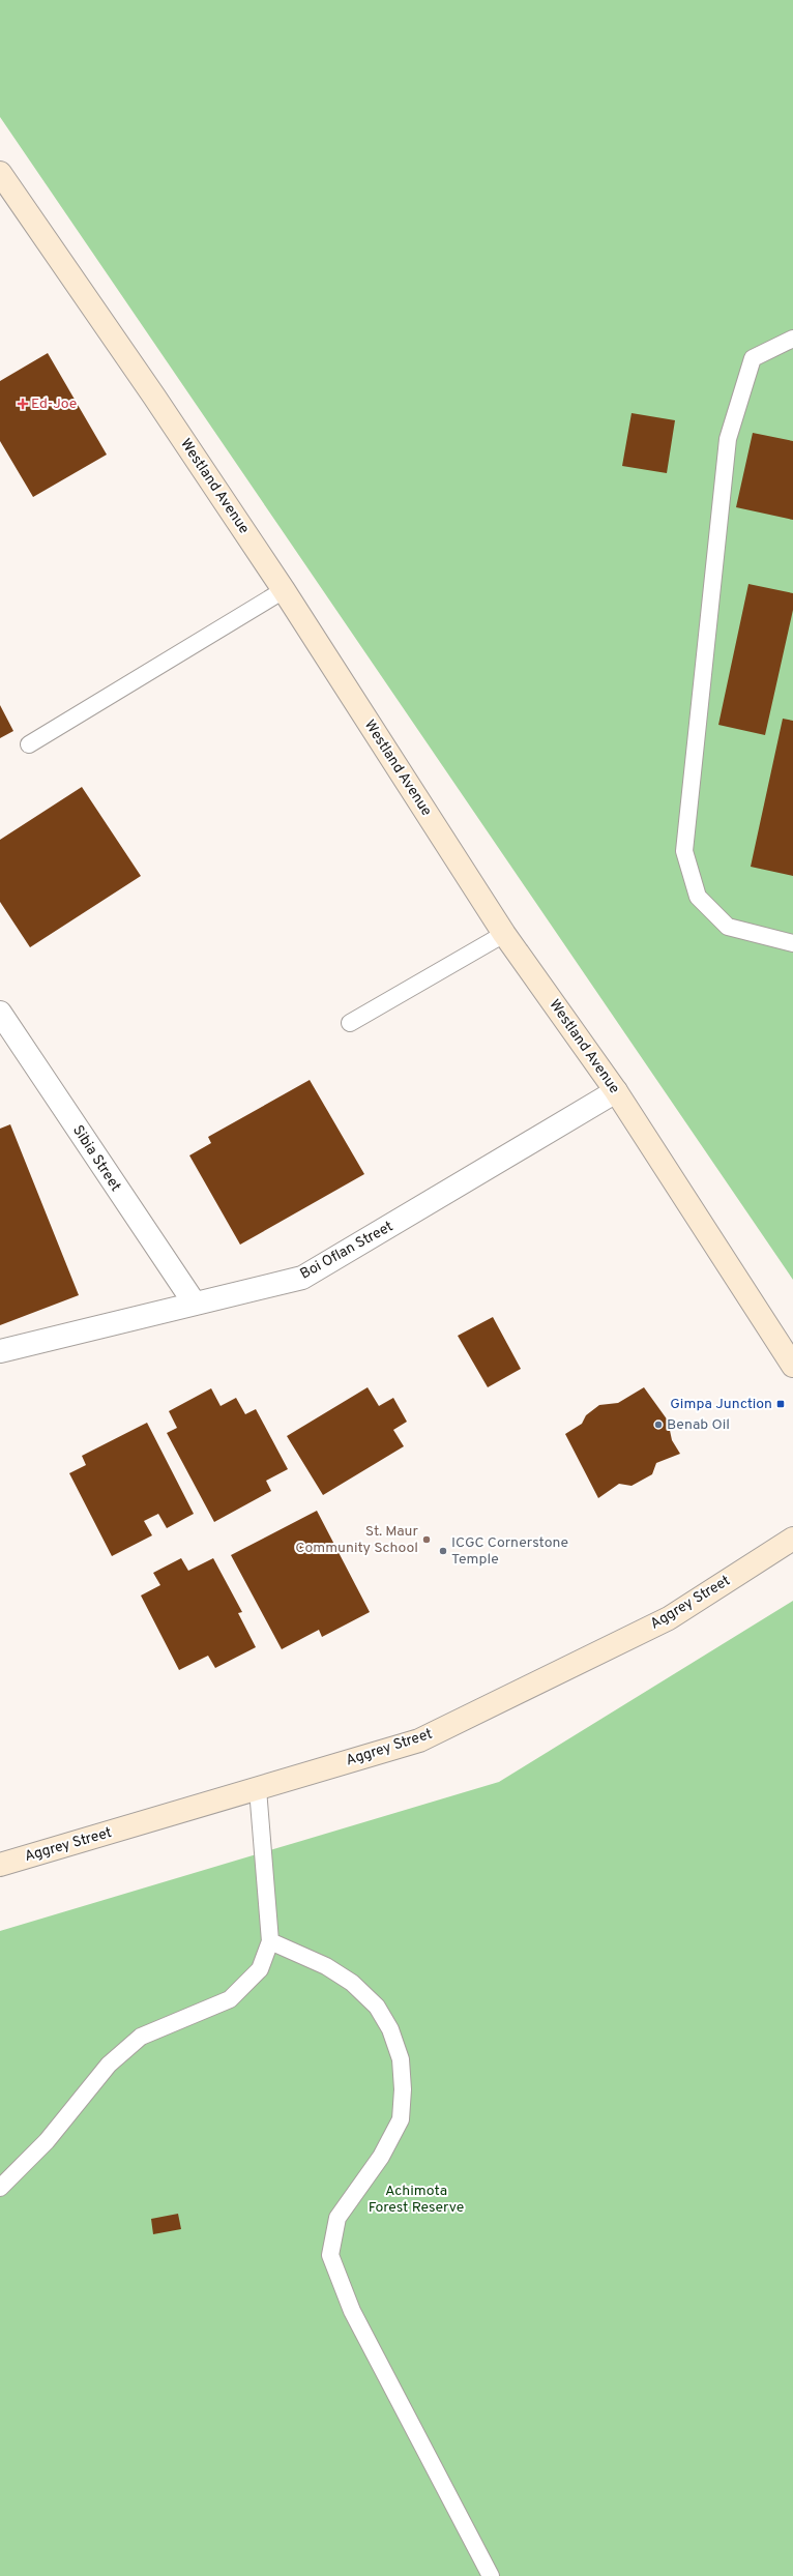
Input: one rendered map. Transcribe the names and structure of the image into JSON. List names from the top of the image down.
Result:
{
  "streets": {
    "street": [
      "Westland Avenue",
      "Sibia Street",
      "Boi Oflan Street",
      "Aggrey Street"
    ]
  },
  "crossings": [
    ["Westland Avenue", "Boi Oflan Street"],
    ["Sibia Street", "Boi Oflan Street"]
  ],
  "parks": ["Achimota Forest Reserve"],
  "places": {
    "health": ["Ed-Joe"],
    "transit": ["Gimpa Junction"],
    "other": ["Benab Oil", "St. Maur Community School", "ICGC Cornerstone Temple"]
  }
}
